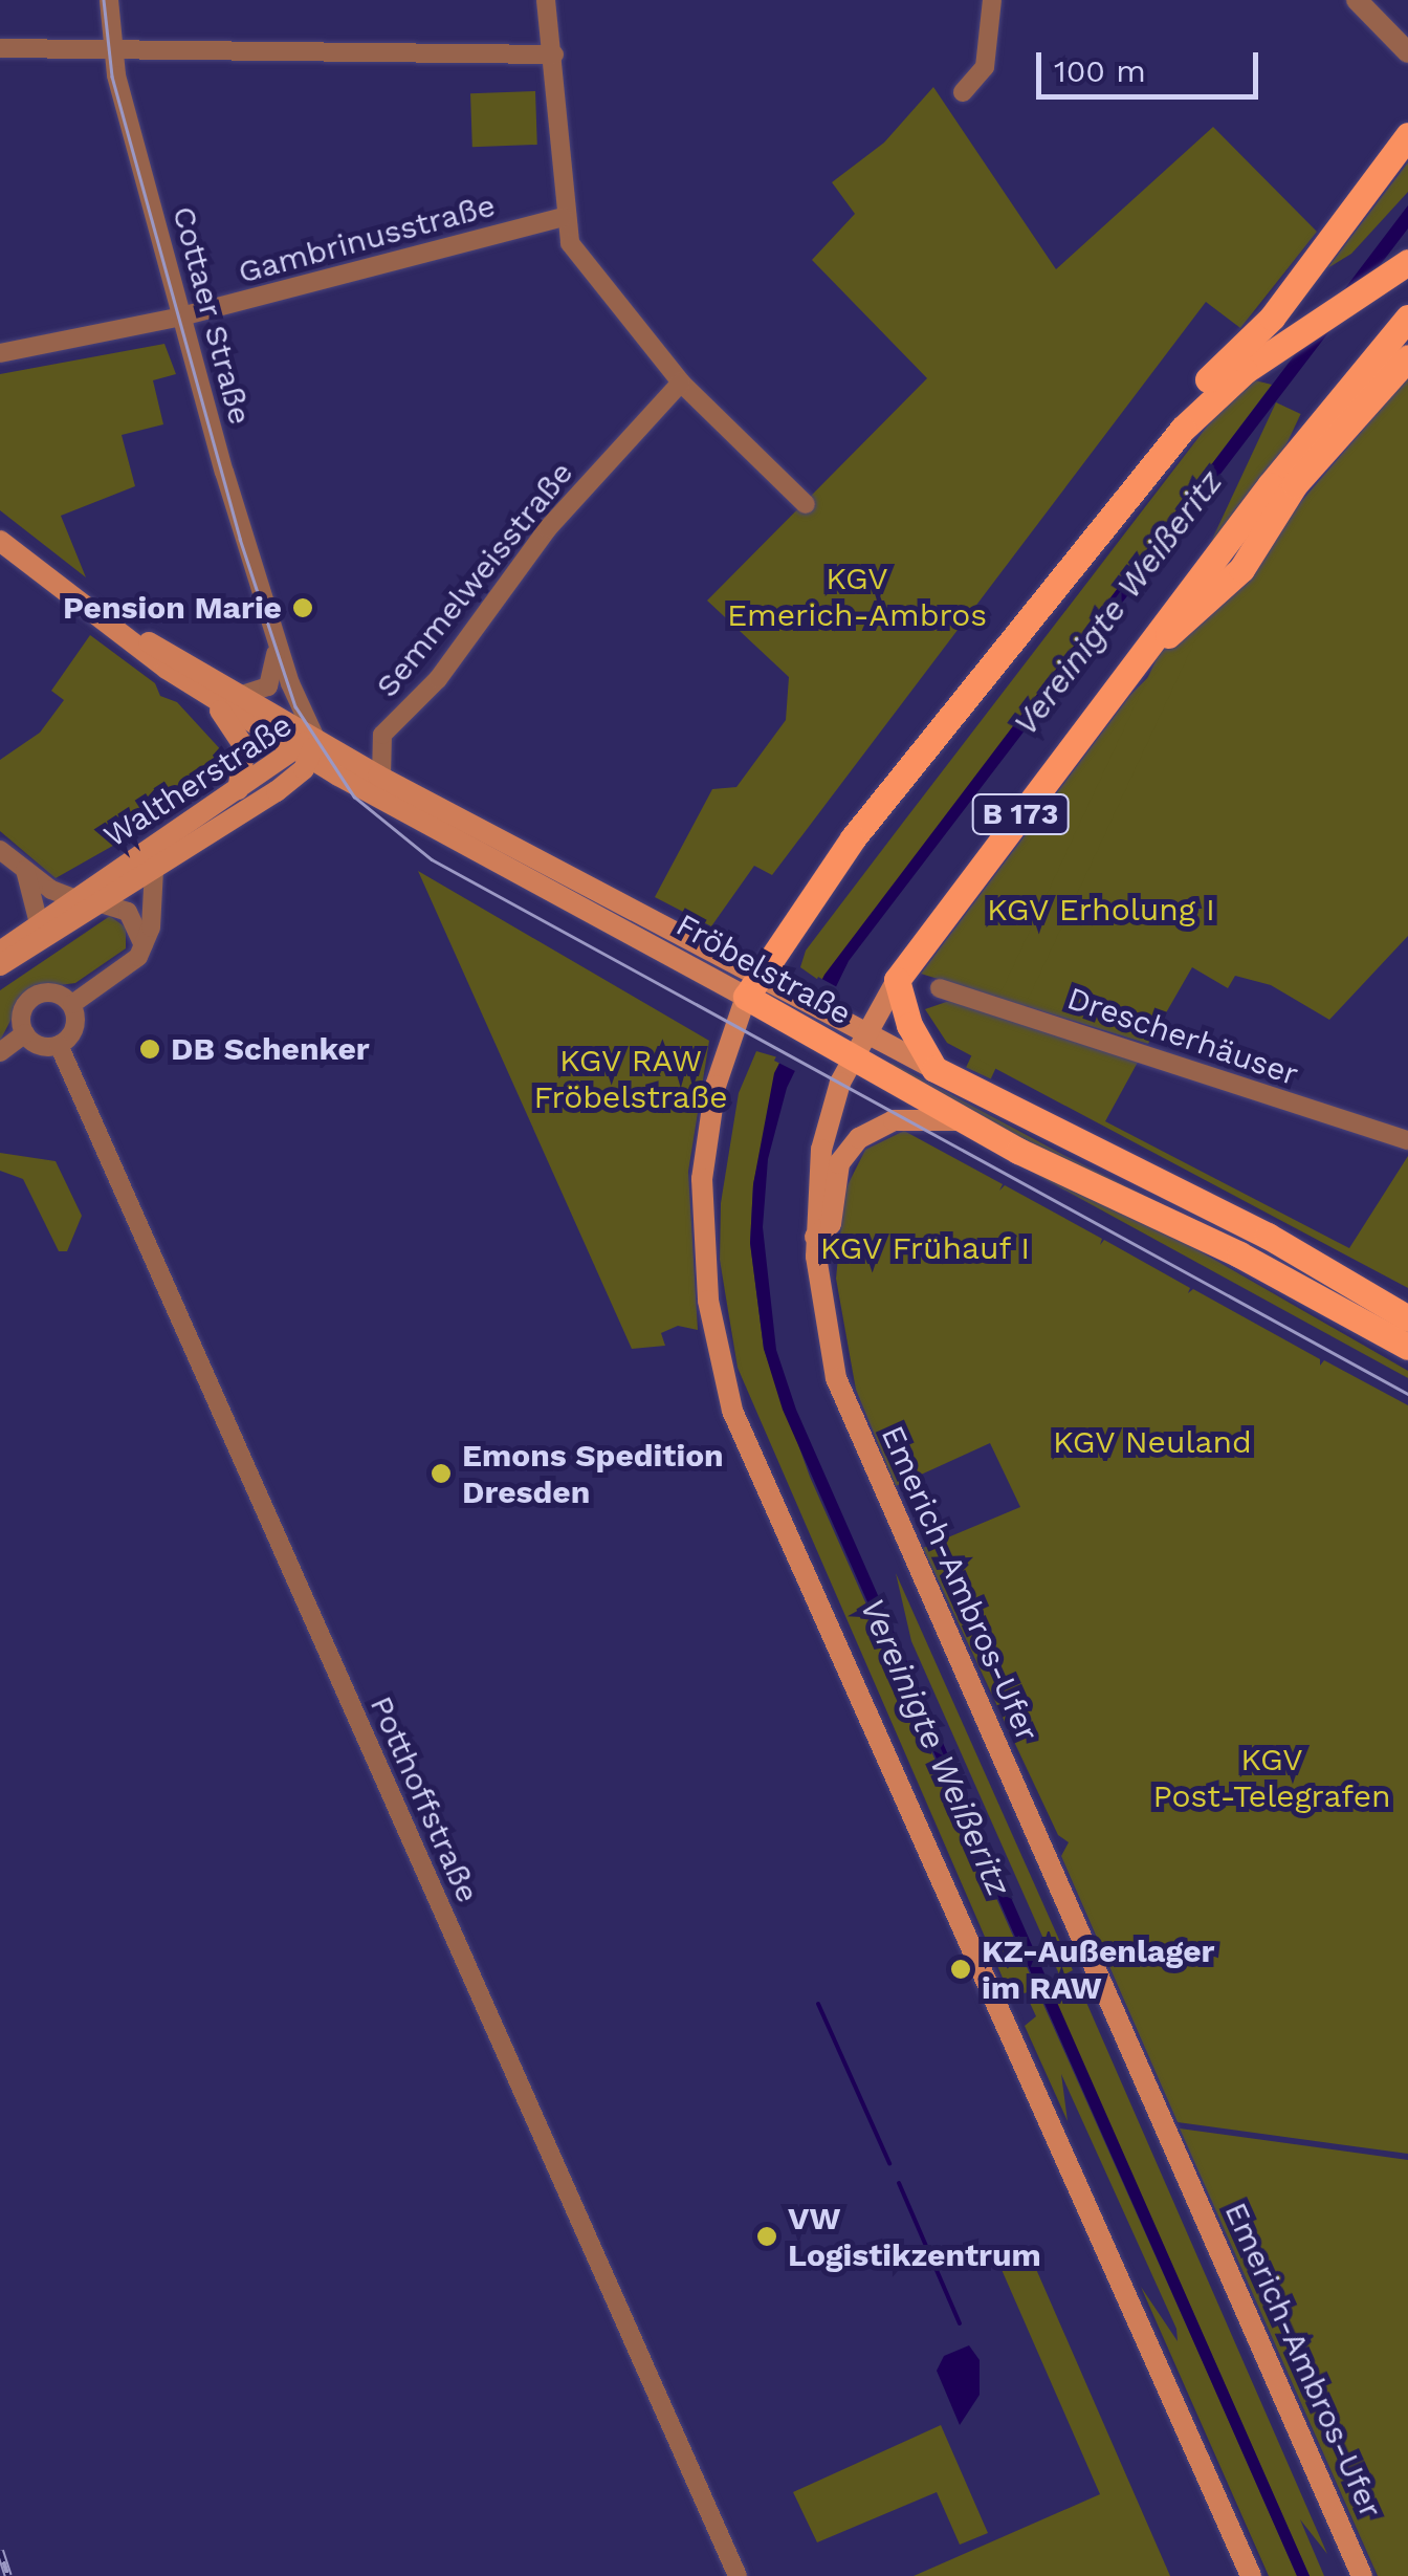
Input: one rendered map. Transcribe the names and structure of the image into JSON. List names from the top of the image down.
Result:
{
  "streets": {
    "main road": [
      "Waltherstraße",
      "B 173",
      "Fröbelstraße",
      "Emerich-Ambros-Ufer"
    ],
    "street": [
      "Gambrinusstraße",
      "Cottaer Straße",
      "Semmelweisstraße",
      "Drescherhäuser",
      "Potthoffstraße"
    ]
  },
  "crossings": [
    ["Gambrinusstraße", "Cottaer Straße"],
    ["Cottaer Straße", "Waltherstraße"],
    ["Cottaer Straße", "Fröbelstraße"],
    ["Semmelweisstraße", "Fröbelstraße"],
    ["Waltherstraße", "Fröbelstraße"],
    ["B 173", "Emerich-Ambros-Ufer"],
    ["Fröbelstraße", "Emerich-Ambros-Ufer"]
  ],
  "water": ["Vereinigte Weißeritz"],
  "parks": [
    "KGV Emerich-Ambros",
    "KGV Erholung I",
    "KGV RAW Fröbelstraße",
    "KGV Frühauf I",
    "KGV Neuland",
    "KGV Post-Telegrafen"
  ],
  "places": [
    "Pension Marie",
    "DB Schenker",
    "Emons Spedition Dresden",
    "KZ-Außenlager im RAW",
    "VW Logistikzentrum"
  ],
  "scale_bar": "100 m"
}
